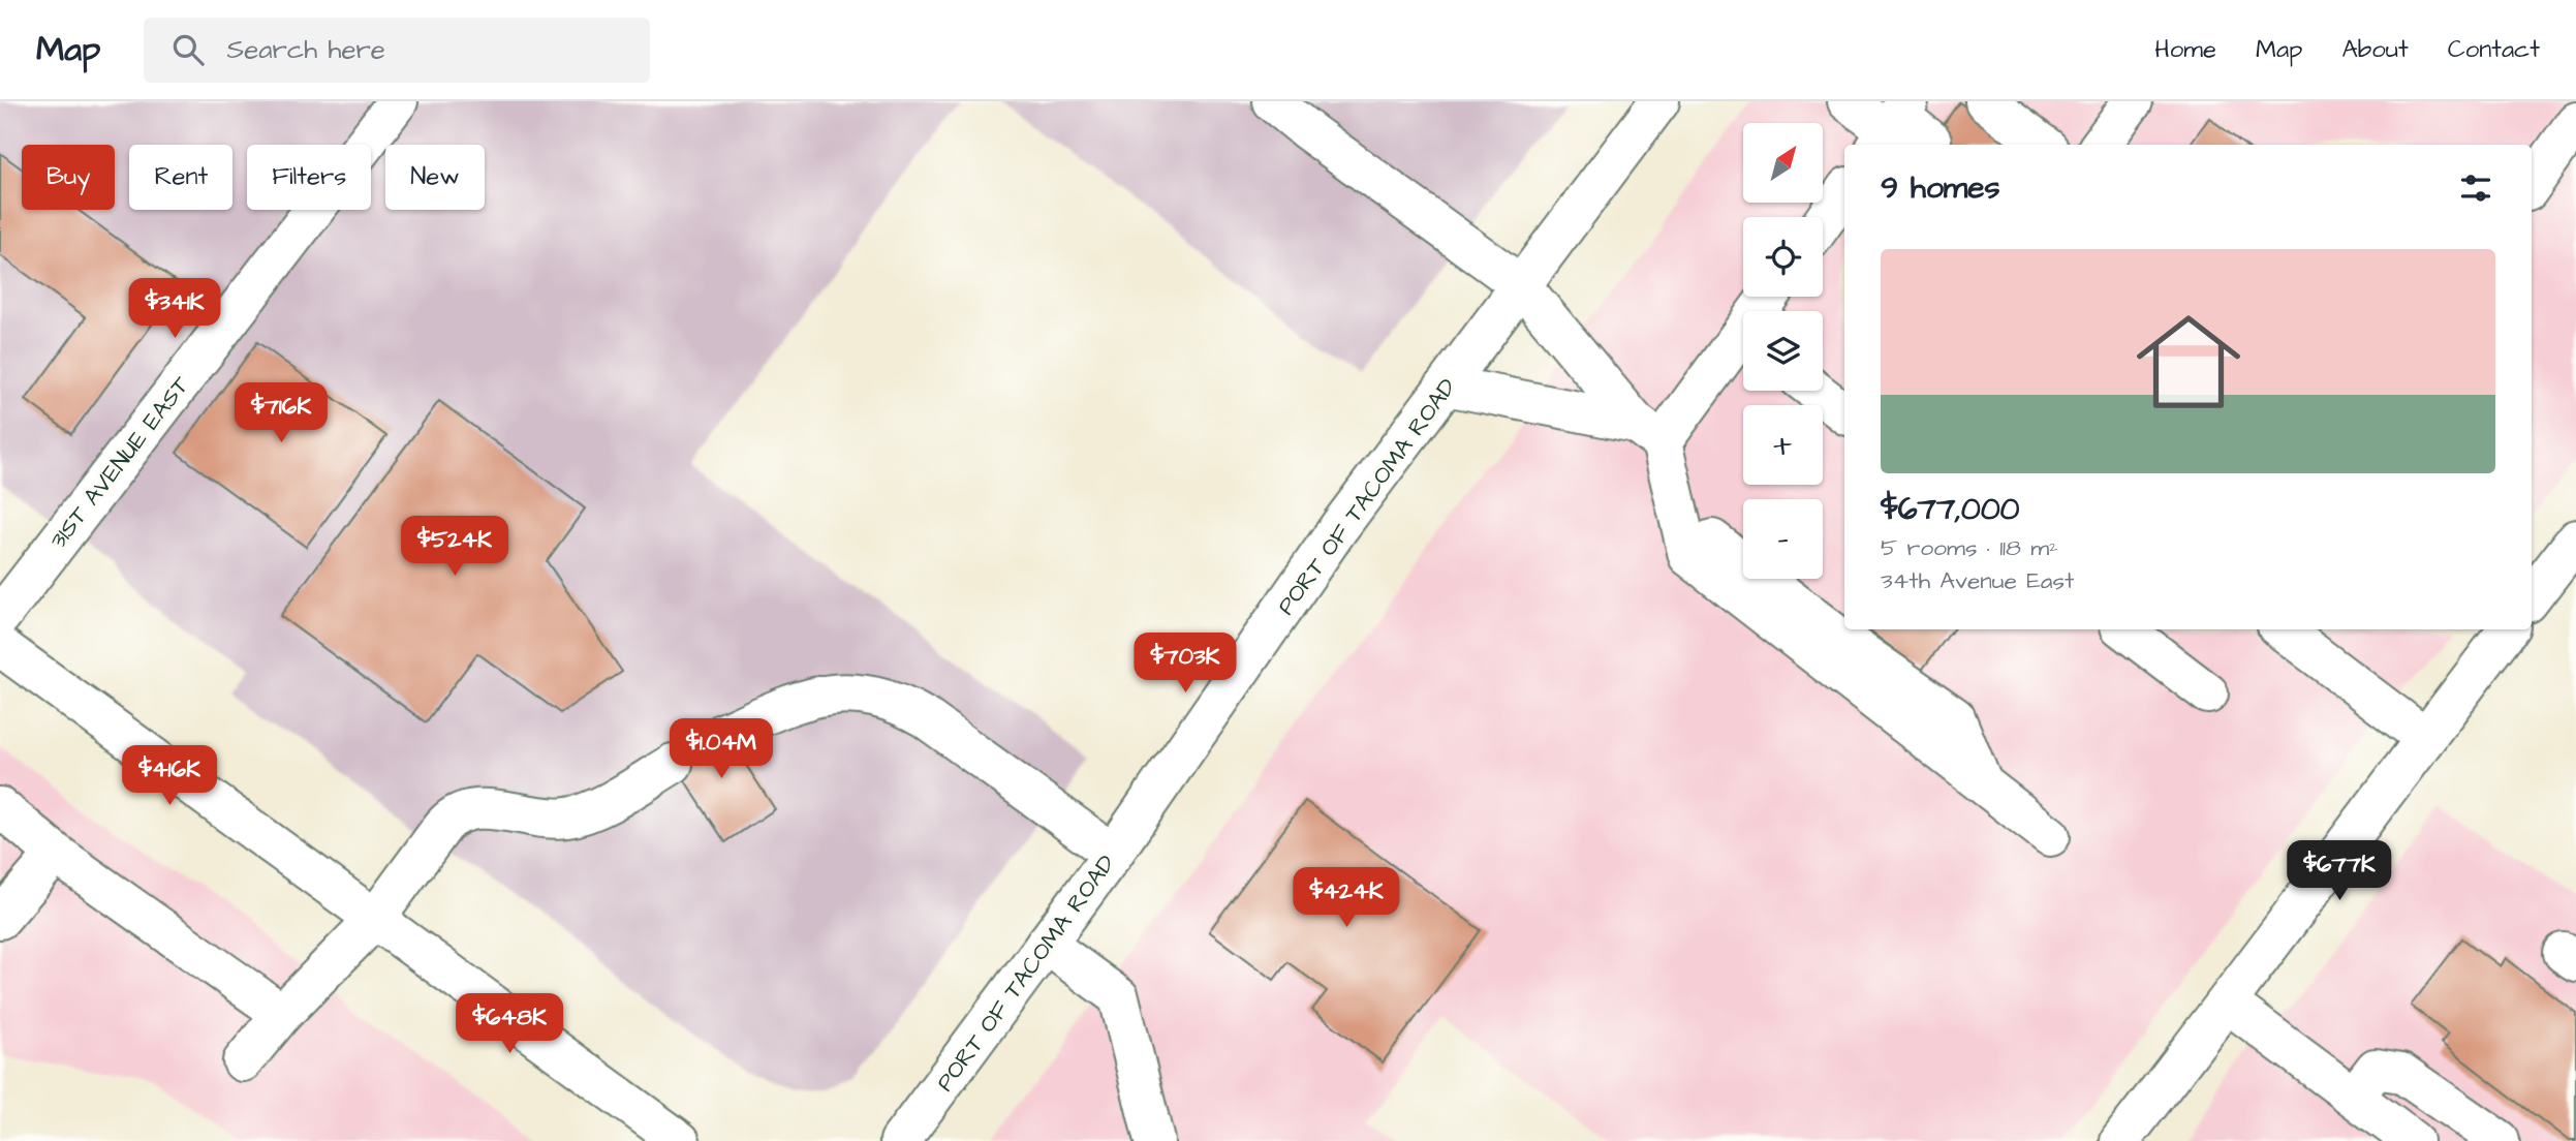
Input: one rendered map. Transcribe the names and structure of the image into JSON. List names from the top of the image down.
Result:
{
  "streets": {
    "main road": ["31ST AVENUE EAST", "PORT OF TACOMA ROAD"]
  },
  "north": "top right",
  "page": {
    "header": "Map",
    "search": "Search here",
    "nav": [
      "Home",
      "Map",
      "About",
      "Contact"
    ],
    "map_buttons": ["+", "−"],
    "chip": [
      "Buy",
      "Rent",
      "Filters",
      "New"
    ],
    "heading": "9 homes",
    "list": [
      {
        "name": "$677,000",
        "note": "5 rooms · 118 m² · 34th Avenue East"
      }
    ],
    "price": [
      "$341K",
      "$716K",
      "$524K",
      "$703K",
      "$1.04M",
      "$416K",
      "$677K",
      "$424K",
      "$648K"
    ]
  }
}
